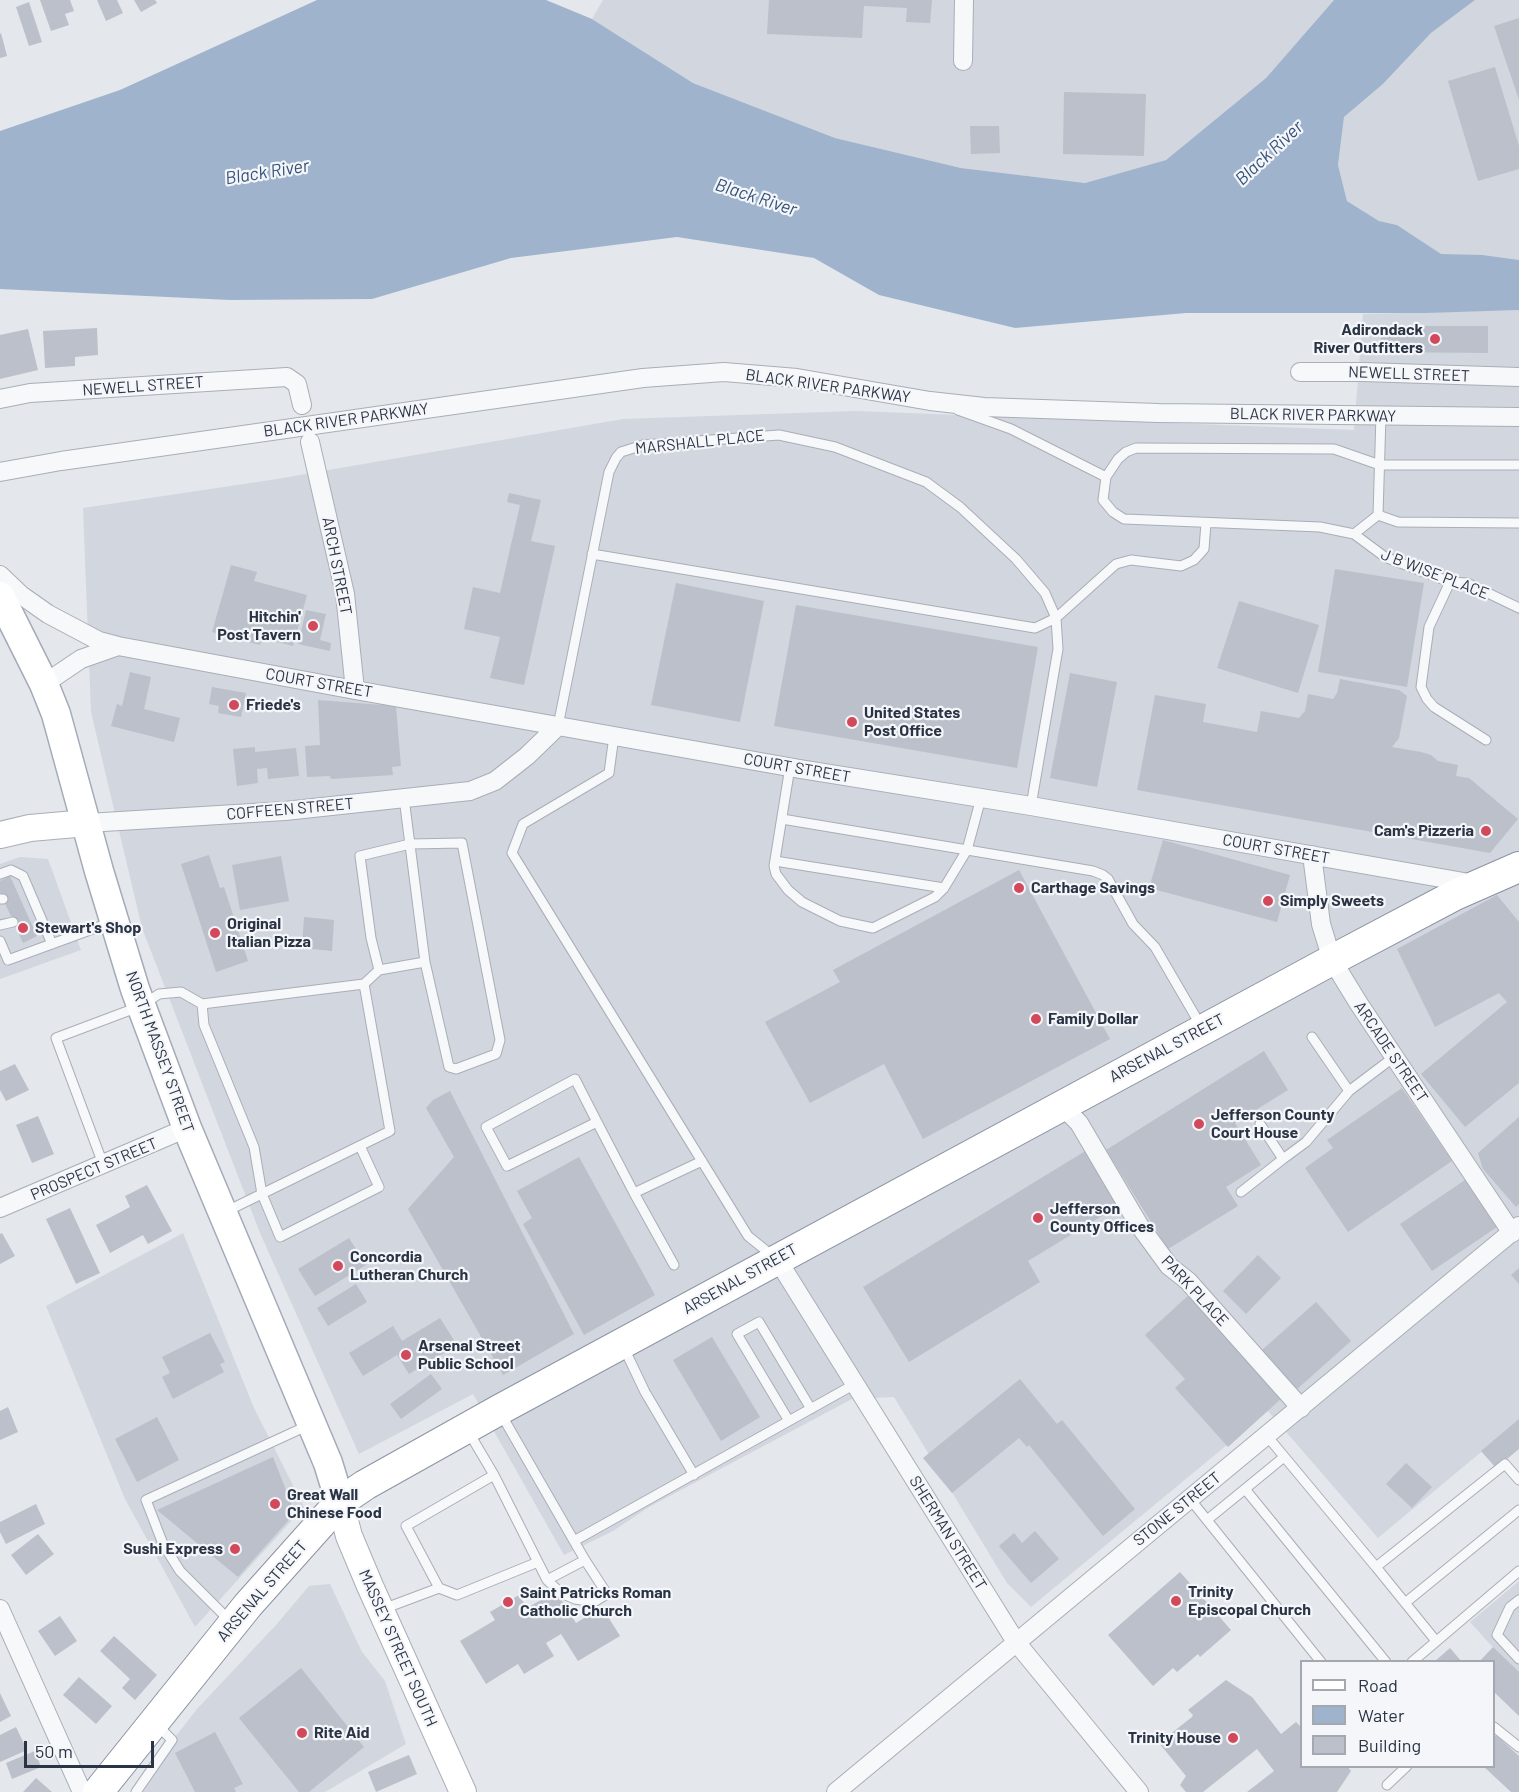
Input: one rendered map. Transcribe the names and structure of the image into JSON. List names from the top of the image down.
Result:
{
  "streets": {
    "highway": ["ARSENAL STREET"],
    "main road": ["COFFEEN STREET", "NORTH MASSEY STREET", "MASSEY STREET SOUTH"],
    "street": [
      "NEWELL STREET",
      "BLACK RIVER PARKWAY",
      "ARCH STREET",
      "COURT STREET",
      "ARCADE STREET",
      "PROSPECT STREET",
      "PARK PLACE",
      "STONE STREET",
      "SHERMAN STREET"
    ],
    "lane": ["MARSHALL PLACE", "J B WISE PLACE"]
  },
  "crossings": [
    ["MARSHALL PLACE", "COURT STREET"],
    ["MARSHALL PLACE", "COFFEEN STREET"],
    ["ARCH STREET", "COURT STREET"],
    ["COURT STREET", "COFFEEN STREET"],
    ["COURT STREET", "ARSENAL STREET"],
    ["COURT STREET", "NORTH MASSEY STREET"],
    ["COURT STREET", "ARCADE STREET"],
    ["COFFEEN STREET", "NORTH MASSEY STREET"],
    ["ARSENAL STREET", "NORTH MASSEY STREET"],
    ["ARSENAL STREET", "ARCADE STREET"],
    ["ARSENAL STREET", "PARK PLACE"],
    ["ARSENAL STREET", "SHERMAN STREET"],
    ["ARSENAL STREET", "MASSEY STREET SOUTH"],
    ["NORTH MASSEY STREET", "PROSPECT STREET"],
    ["NORTH MASSEY STREET", "MASSEY STREET SOUTH"],
    ["ARCADE STREET", "STONE STREET"],
    ["PARK PLACE", "STONE STREET"],
    ["STONE STREET", "SHERMAN STREET"]
  ],
  "water": ["Black River"],
  "places": [
    "Adirondack River Outfitters",
    "Hitchin' Post Tavern",
    "Friede's",
    "United States Post Office",
    "Cam's Pizzeria",
    "Carthage Savings",
    "Simply Sweets",
    "Stewart's Shop",
    "Original Italian Pizza",
    "Family Dollar",
    "Jefferson County Court House",
    "Jefferson County Offices",
    "Concordia Lutheran Church",
    "Arsenal Street Public School",
    "Great Wall Chinese Food",
    "Sushi Express",
    "Trinity Episcopal Church",
    "Saint Patricks Roman Catholic Church",
    "Rite Aid",
    "Trinity House"
  ],
  "legend": ["Road", "Water", "Building"],
  "scale_bar": "50 m"
}
